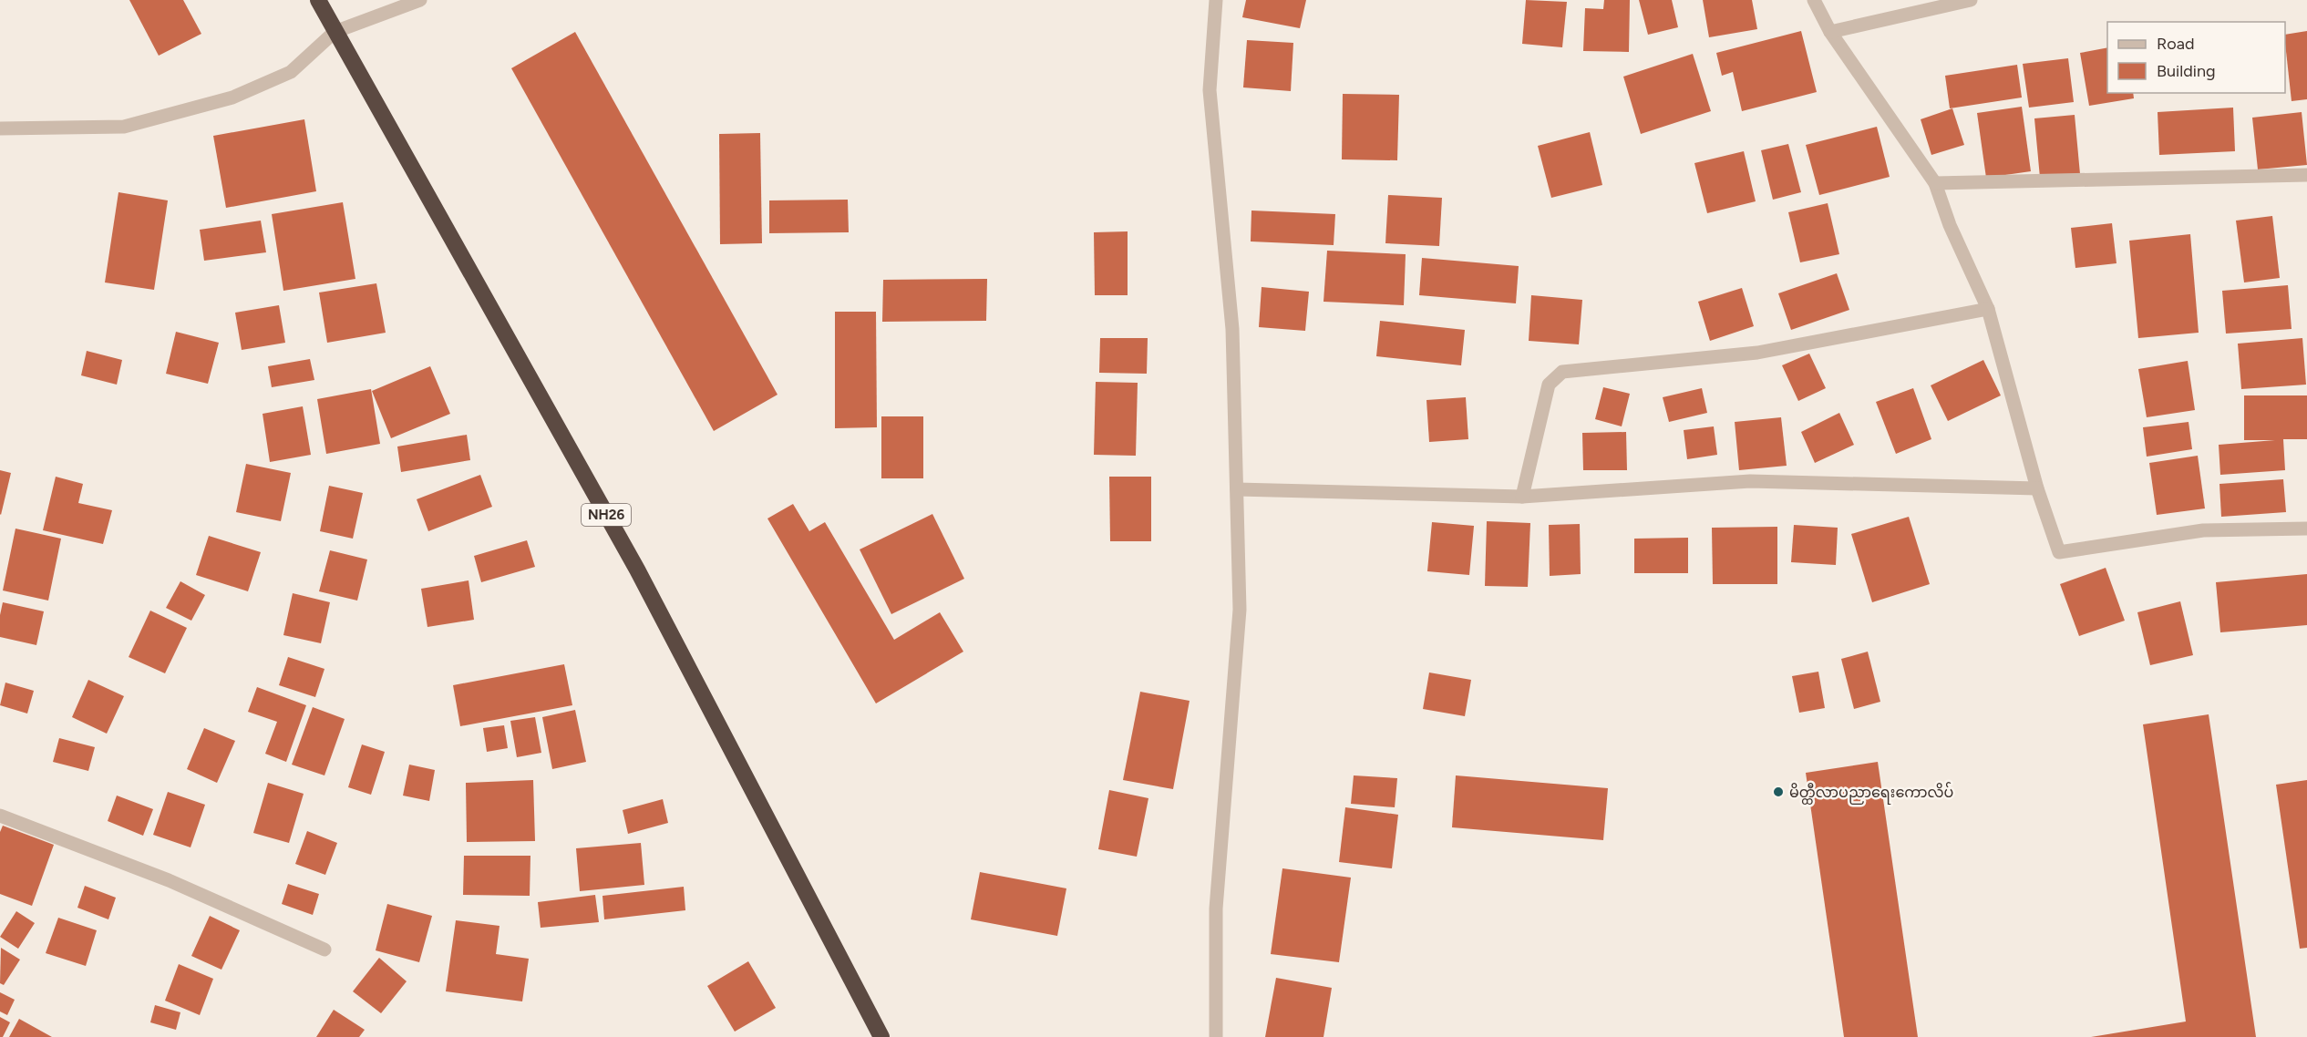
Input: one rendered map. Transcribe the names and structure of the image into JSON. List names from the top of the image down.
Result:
{
  "streets": {
    "highway": ["NH26"]
  },
  "places": ["မိတ္ထီလာပညာရေးကောလိပ်"],
  "legend": ["Road", "Building"]
}
